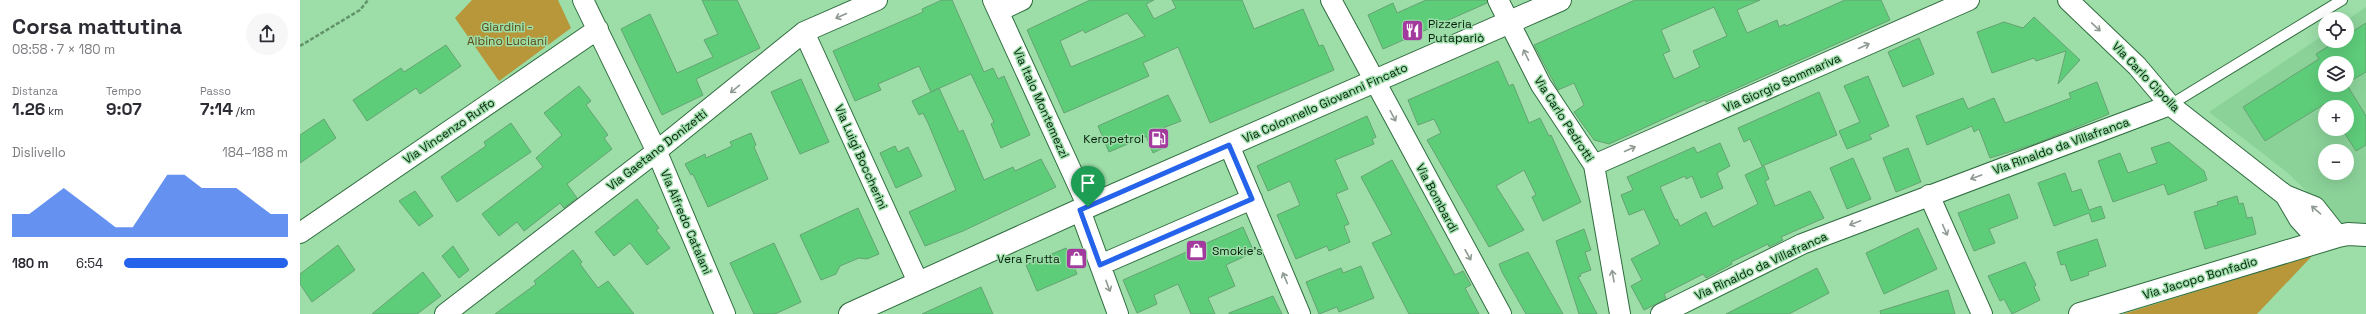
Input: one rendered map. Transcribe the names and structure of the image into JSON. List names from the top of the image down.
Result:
{
  "streets": {
    "main road": ["Via Colonnello Giovanni Fincato", "Via Jacopo Bonfadio"],
    "street": [
      "Via Carlo Cipolla",
      "Via Giorgio Sommariva",
      "Via Italo Montemezzi",
      "Via Carlo Pedrotti",
      "Via Vincenzo Ruffo",
      "Via Rinaldo da Villafranca",
      "Via Gaetano Donizetti",
      "Via Luigi Boccherini",
      "Via Bombardi",
      "Via Alfredo Catalani"
    ]
  },
  "crossings": [
    ["Via Carlo Cipolla", "Via Rinaldo da Villafranca"],
    ["Via Carlo Cipolla", "Via Jacopo Bonfadio"],
    ["Via Giorgio Sommariva", "Via Carlo Pedrotti"],
    ["Via Italo Montemezzi", "Via Colonnello Giovanni Fincato"],
    ["Via Colonnello Giovanni Fincato", "Via Carlo Pedrotti"],
    ["Via Colonnello Giovanni Fincato", "Via Luigi Boccherini"],
    ["Via Colonnello Giovanni Fincato", "Via Bombardi"],
    ["Via Vincenzo Ruffo", "Via Alfredo Catalani"],
    ["Via Gaetano Donizetti", "Via Luigi Boccherini"],
    ["Via Gaetano Donizetti", "Via Alfredo Catalani"]
  ],
  "one_way": [
    "Via Carlo Cipolla",
    "Via Giorgio Sommariva",
    "Via Carlo Pedrotti",
    "Via Rinaldo da Villafranca",
    "Via Gaetano Donizetti"
  ],
  "parks": ["Giardini - Albino Luciani"],
  "places": {
    "restaurant": ["Pizzeria Putapariò"],
    "fuel station": ["Keropetrol"],
    "shop": ["Smokie's", "Vera Frutta"]
  },
  "page": {
    "heading": ["Corsa mattutina", "08:58 · 7 × 180 m"],
    "map_buttons": ["+", "−"],
    "stats": [
      ["Distanza", "1.26 km"],
      ["Tempo", "9:07"],
      ["Passo", "7:14 /km"]
    ],
    "chart": ["Dislivello", "184–188 m"],
    "list": [
      {
        "name": "180 m",
        "note": "6:54"
      }
    ]
  }
}
